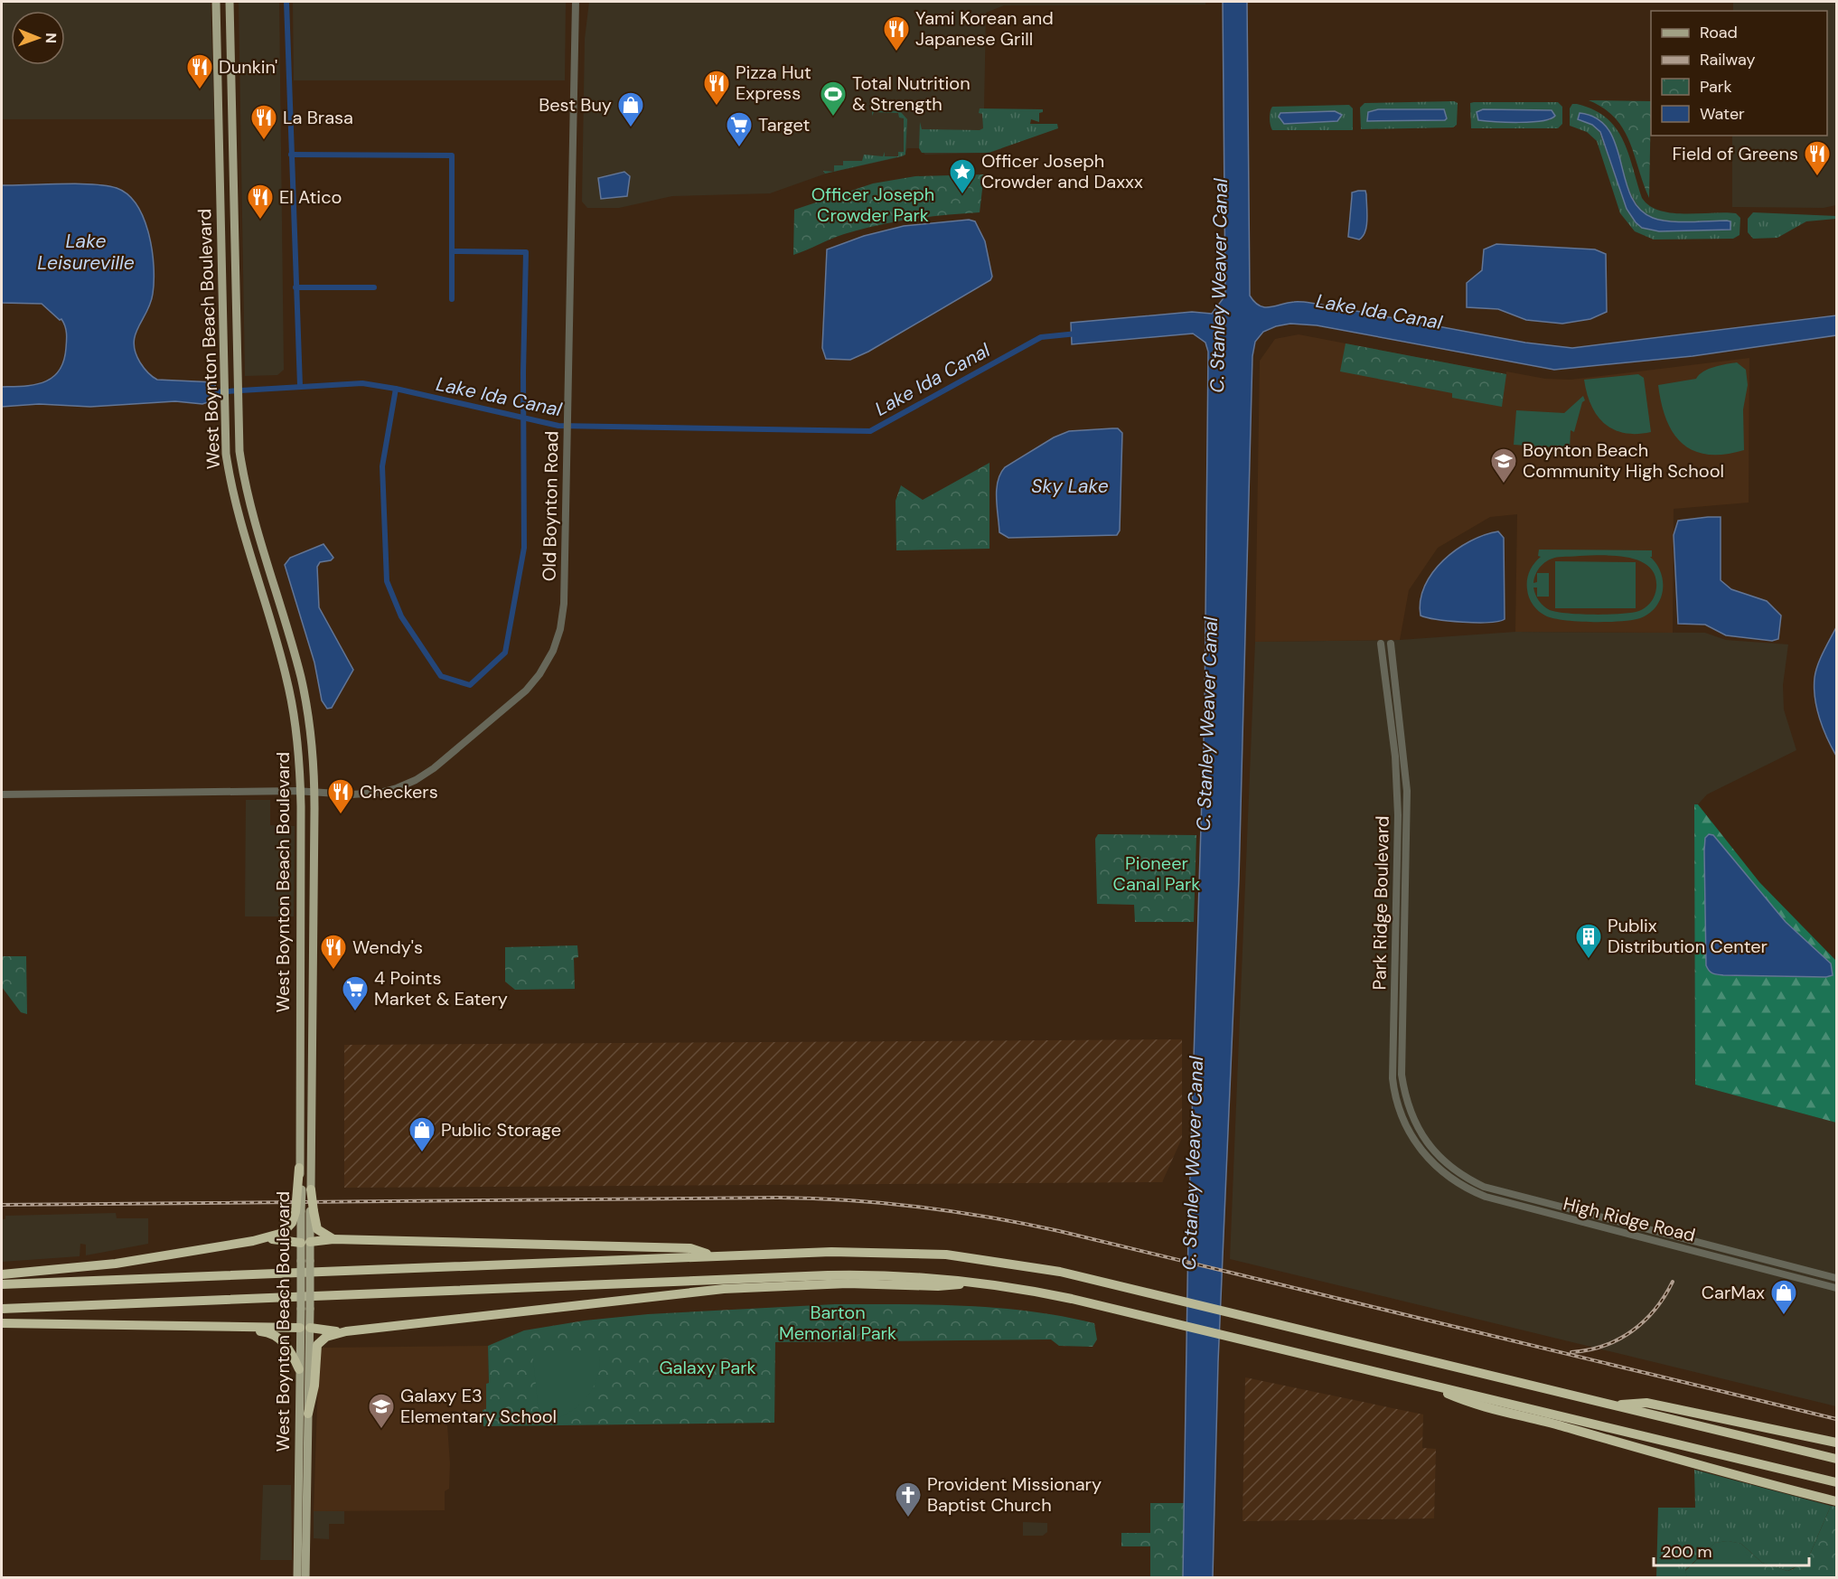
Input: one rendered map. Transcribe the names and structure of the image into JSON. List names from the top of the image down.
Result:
{
  "streets": {
    "main road": ["West Boynton Beach Boulevard"],
    "street": ["Old Boynton Road", "Park Ridge Boulevard", "High Ridge Road"]
  },
  "crossings": [
    ["West Boynton Beach Boulevard", "Old Boynton Road"],
    ["Park Ridge Boulevard", "High Ridge Road"]
  ],
  "water": [
    "Lake Leisureville",
    "C. Stanley Weaver Canal",
    "Lake Ida Canal",
    "Sky Lake"
  ],
  "parks": [
    "Officer Joseph Crowder Park",
    "Pioneer Canal Park",
    "Barton Memorial Park",
    "Galaxy Park"
  ],
  "places": {
    "restaurant": [
      "Yami Korean and Japanese Grill",
      "Dunkin'",
      "Pizza Hut Express",
      "La Brasa",
      "Field of Greens",
      "El Atico",
      "Checkers",
      "Wendy's"
    ],
    "sports": ["Total Nutrition & Strength"],
    "shop": ["Best Buy", "Public Storage", "CarMax"],
    "supermarket": ["Target", "4 Points Market & Eatery"],
    "place": ["Officer Joseph Crowder and Daxxx"],
    "school or university": ["Boynton Beach Community High School", "Galaxy E3 Elementary School"],
    "building": ["Publix Distribution Center"],
    "church": ["Provident Missionary Baptist Church"]
  },
  "legend": [
    "Road",
    "Railway",
    "Park",
    "Water"
  ],
  "scale_bar": "200 m",
  "north": "right"
}
